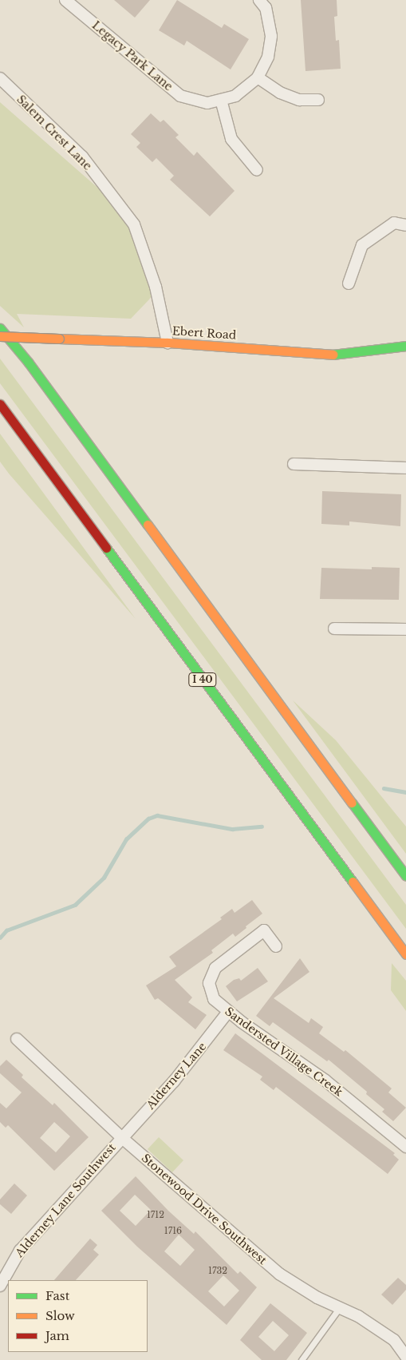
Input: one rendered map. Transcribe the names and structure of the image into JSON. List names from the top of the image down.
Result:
{
  "streets": {
    "main road": ["Ebert Road", "I 40"],
    "street": [
      "Legacy Park Lane",
      "Salem Crest Lane",
      "Sandersted Village Creek",
      "Alderney Lane",
      "Alderney Lane Southwest",
      "Stonewood Drive Southwest"
    ]
  },
  "crossings": [
    ["Salem Crest Lane", "Ebert Road"],
    ["Sandersted Village Creek", "Alderney Lane"],
    ["Alderney Lane", "Alderney Lane Southwest"],
    ["Alderney Lane", "Stonewood Drive Southwest"],
    ["Alderney Lane Southwest", "Stonewood Drive Southwest"]
  ],
  "house_numbers": ["1712", "1716", "1732"],
  "legend": ["Fast", "Slow", "Jam"]
}
